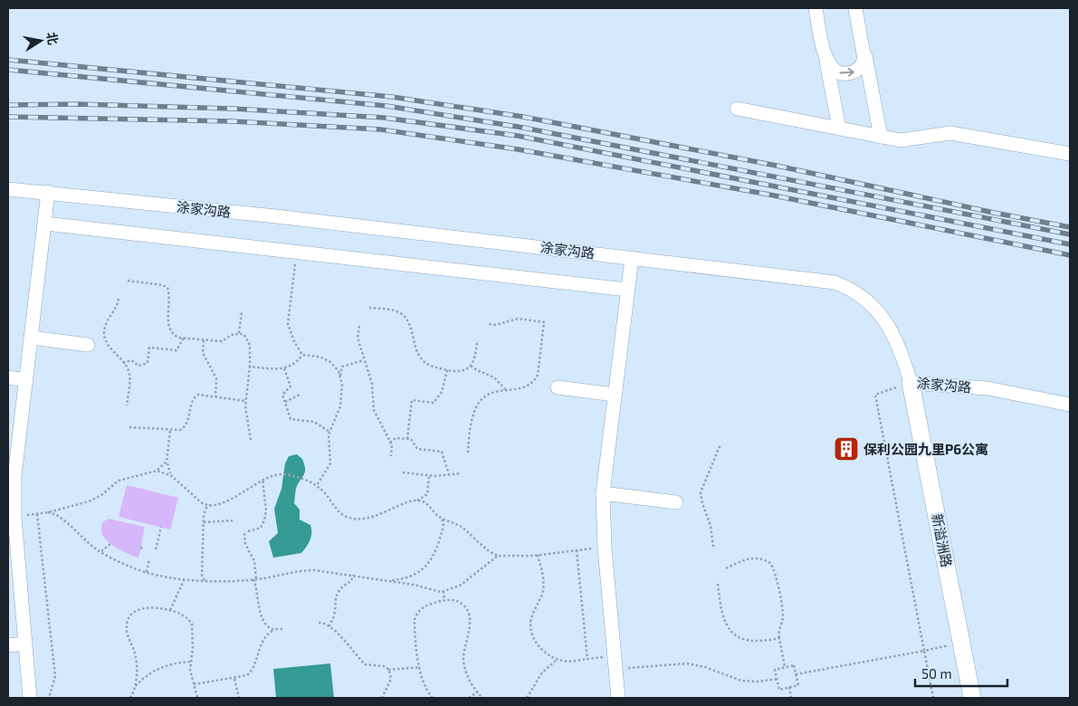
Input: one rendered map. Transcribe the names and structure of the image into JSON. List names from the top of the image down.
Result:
{
  "streets": {
    "street": ["涂家沟路", "新溢洲路"]
  },
  "crossings": [
    ["涂家沟路", "新溢洲路"]
  ],
  "places": {
    "building": ["保利公园九里P6公寓"]
  },
  "scale_bar": "50 m",
  "north": "right"
}
